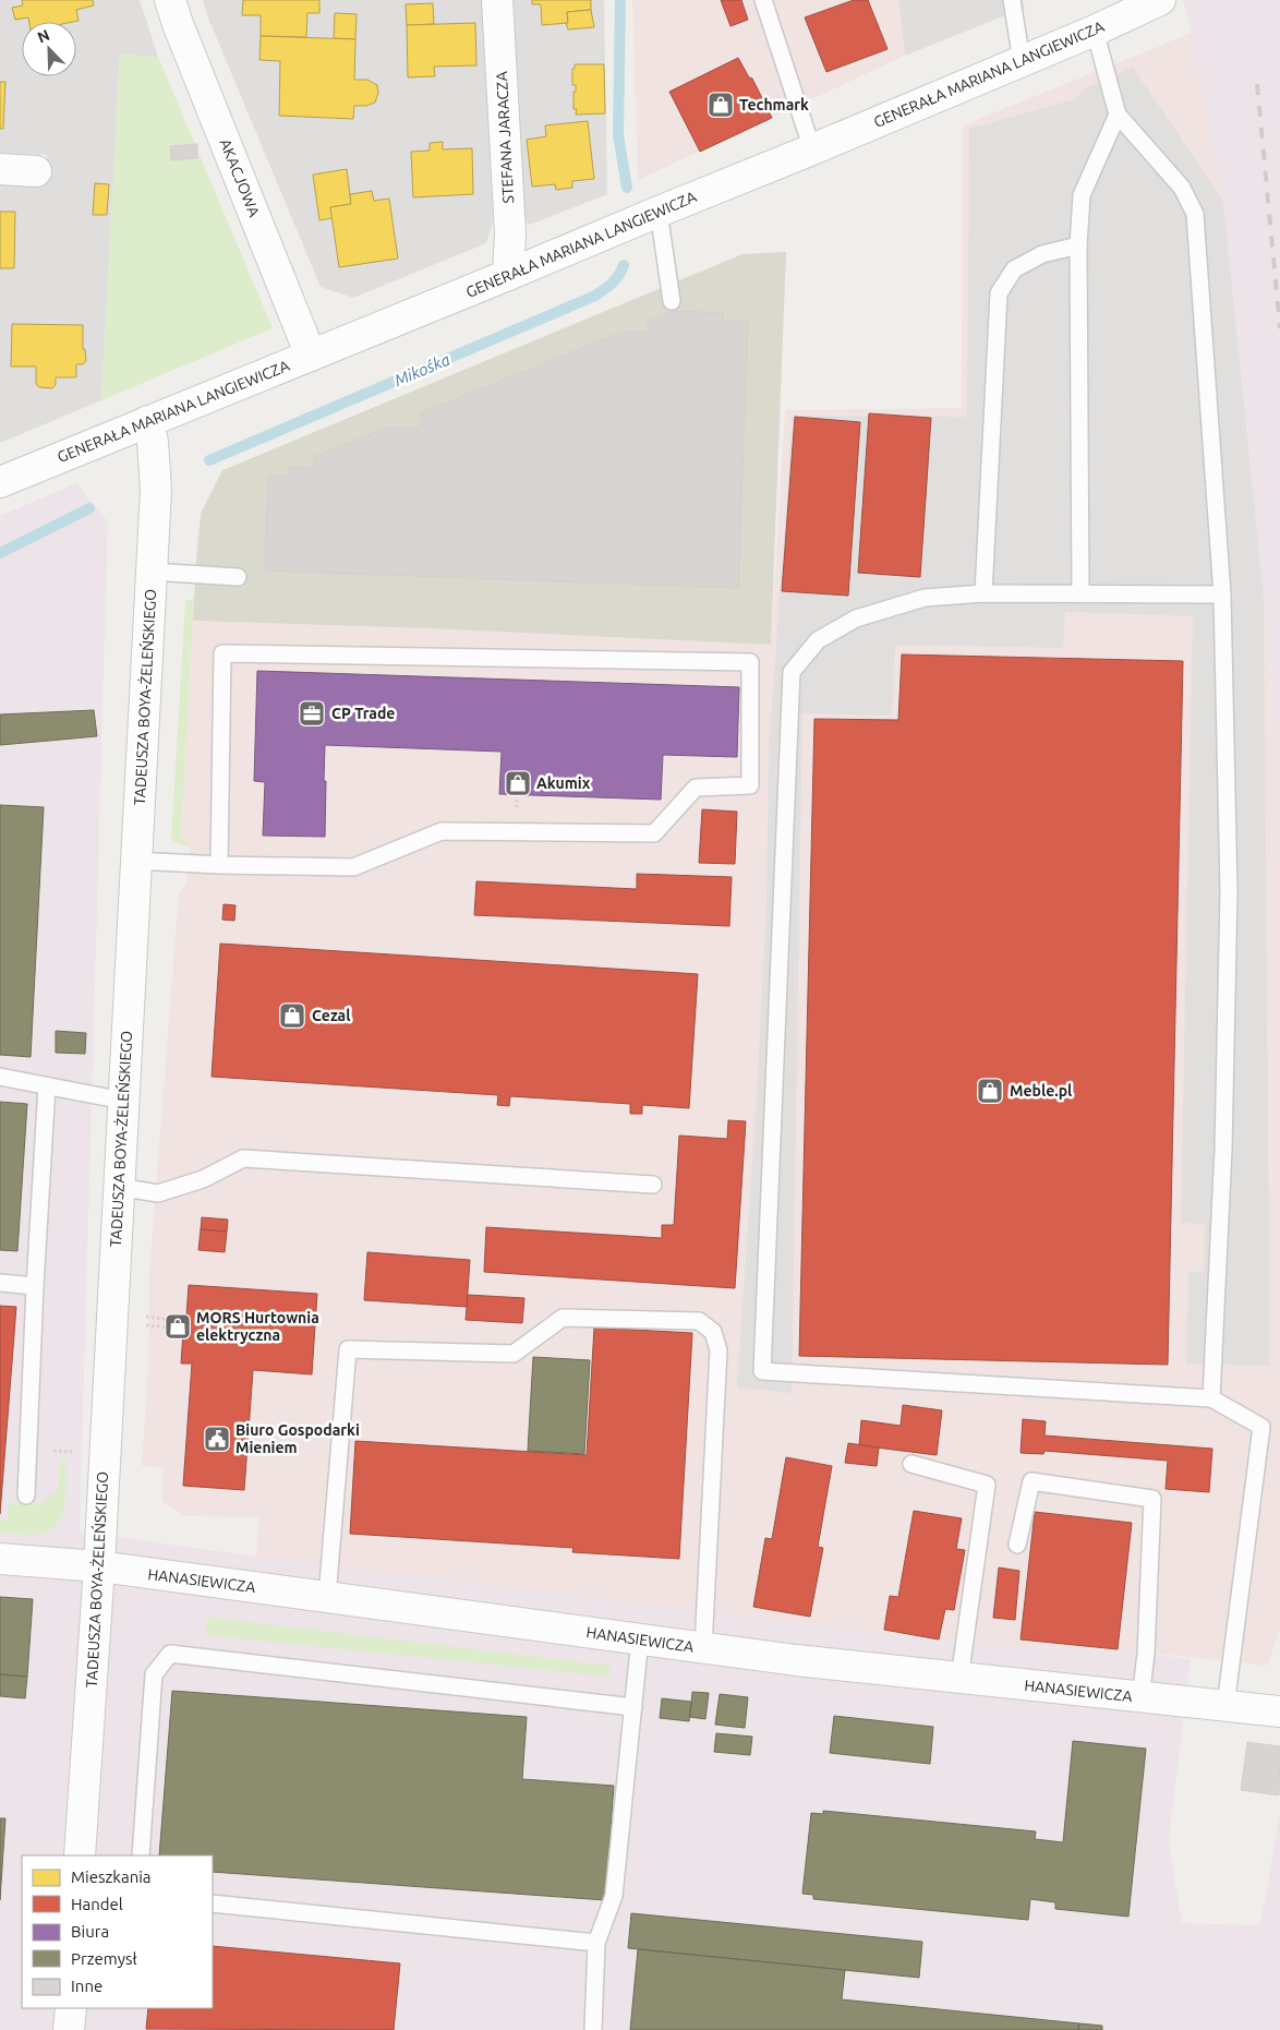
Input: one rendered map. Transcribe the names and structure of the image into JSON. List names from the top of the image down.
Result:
{
  "streets": {
    "street": [
      "GENERAŁA MARIANA LANGIEWICZA",
      "STEFANA JARACZA",
      "AKACJOWA",
      "TADEUSZA BOYA-ŻELEŃSKIEGO",
      "HANASIEWICZA"
    ]
  },
  "crossings": [
    ["GENERAŁA MARIANA LANGIEWICZA", "STEFANA JARACZA"],
    ["GENERAŁA MARIANA LANGIEWICZA", "AKACJOWA"],
    ["GENERAŁA MARIANA LANGIEWICZA", "TADEUSZA BOYA-ŻELEŃSKIEGO"],
    ["TADEUSZA BOYA-ŻELEŃSKIEGO", "HANASIEWICZA"]
  ],
  "water": ["Mikośka"],
  "places": {
    "shop": [
      "Techmark",
      "Akumix",
      "Cezal",
      "Meble.pl",
      "MORS Hurtownia elektryczna"
    ],
    "office": ["CP Trade"],
    "public building": ["Biuro Gospodarki Mieniem"]
  },
  "legend": [
    "Mieszkania",
    "Handel",
    "Biura",
    "Przemysł",
    "Inne"
  ],
  "north": "top left"
}
